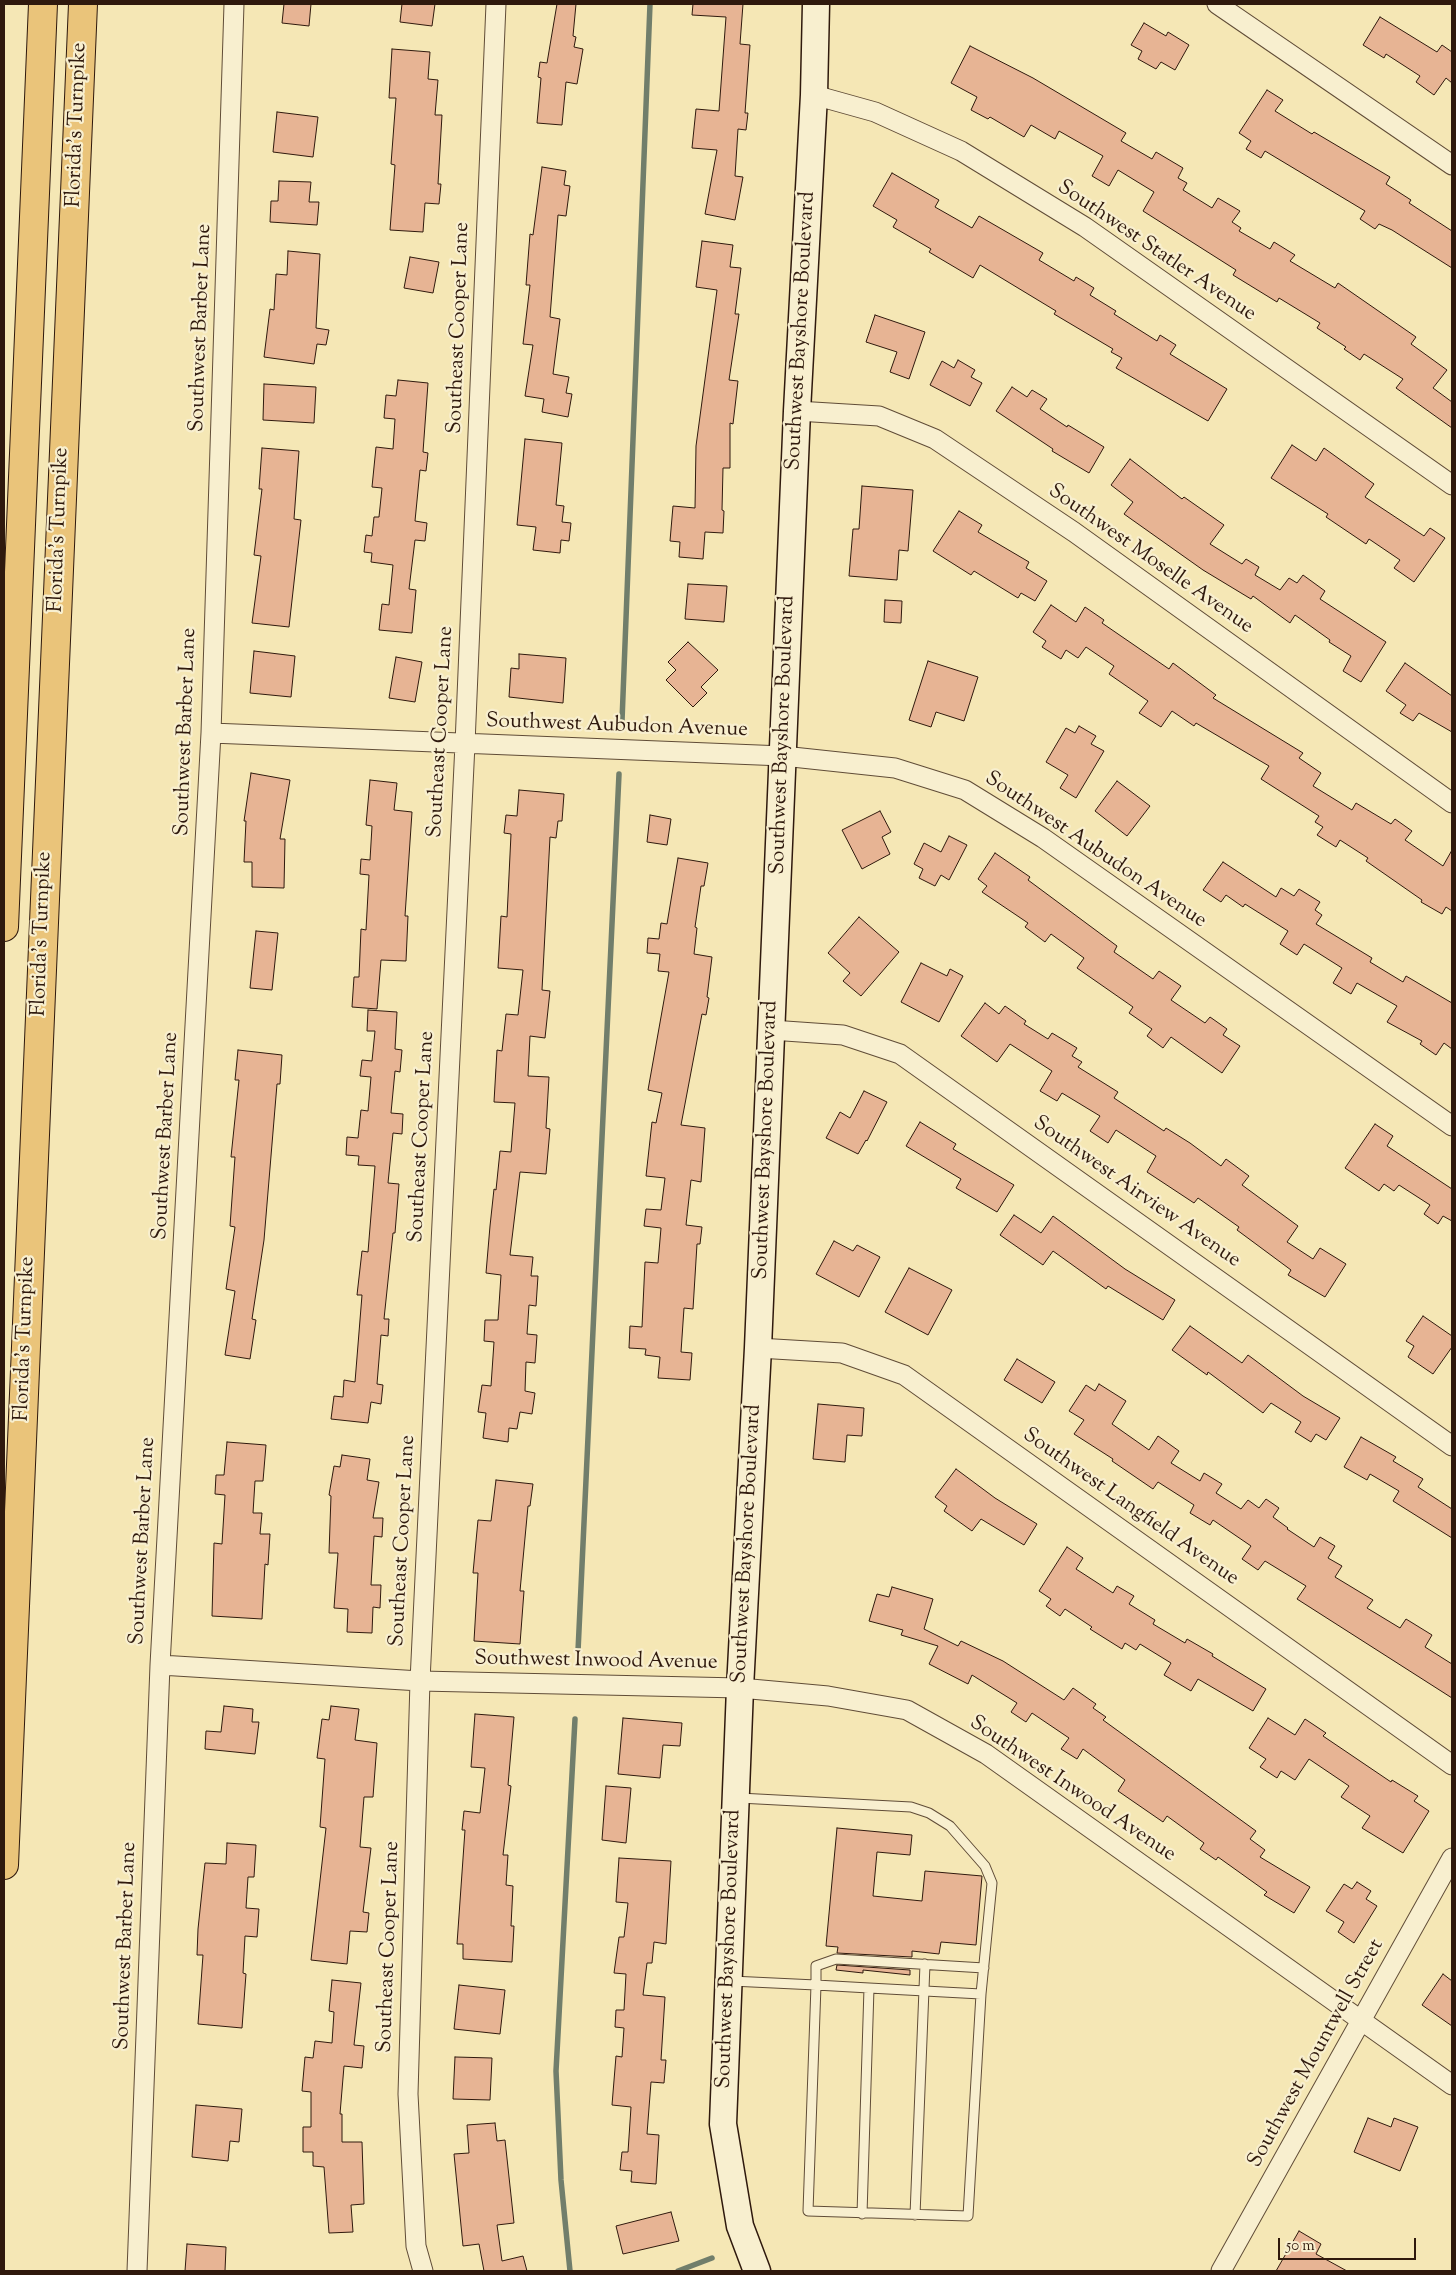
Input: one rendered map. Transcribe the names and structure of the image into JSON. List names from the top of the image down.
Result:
{
  "streets": {
    "highway": ["Florida's Turnpike"],
    "street": [
      "Southwest Statler Avenue",
      "Southwest Barber Lane",
      "Southeast Cooper Lane",
      "Southwest Bayshore Boulevard",
      "Southwest Moselle Avenue",
      "Southwest Aubudon Avenue",
      "Southwest Airview Avenue",
      "Southwest Langfield Avenue",
      "Southwest Inwood Avenue",
      "Southwest Mountwell Street"
    ]
  },
  "crossings": [
    ["Southwest Statler Avenue", "Southwest Bayshore Boulevard"],
    ["Southwest Barber Lane", "Southwest Aubudon Avenue"],
    ["Southwest Barber Lane", "Southwest Inwood Avenue"],
    ["Southeast Cooper Lane", "Southwest Aubudon Avenue"],
    ["Southeast Cooper Lane", "Southwest Inwood Avenue"],
    ["Southwest Bayshore Boulevard", "Southwest Moselle Avenue"],
    ["Southwest Bayshore Boulevard", "Southwest Aubudon Avenue"],
    ["Southwest Bayshore Boulevard", "Southwest Airview Avenue"],
    ["Southwest Bayshore Boulevard", "Southwest Langfield Avenue"],
    ["Southwest Bayshore Boulevard", "Southwest Inwood Avenue"],
    ["Southwest Inwood Avenue", "Southwest Mountwell Street"]
  ],
  "scale_bar": "50 m"
}
